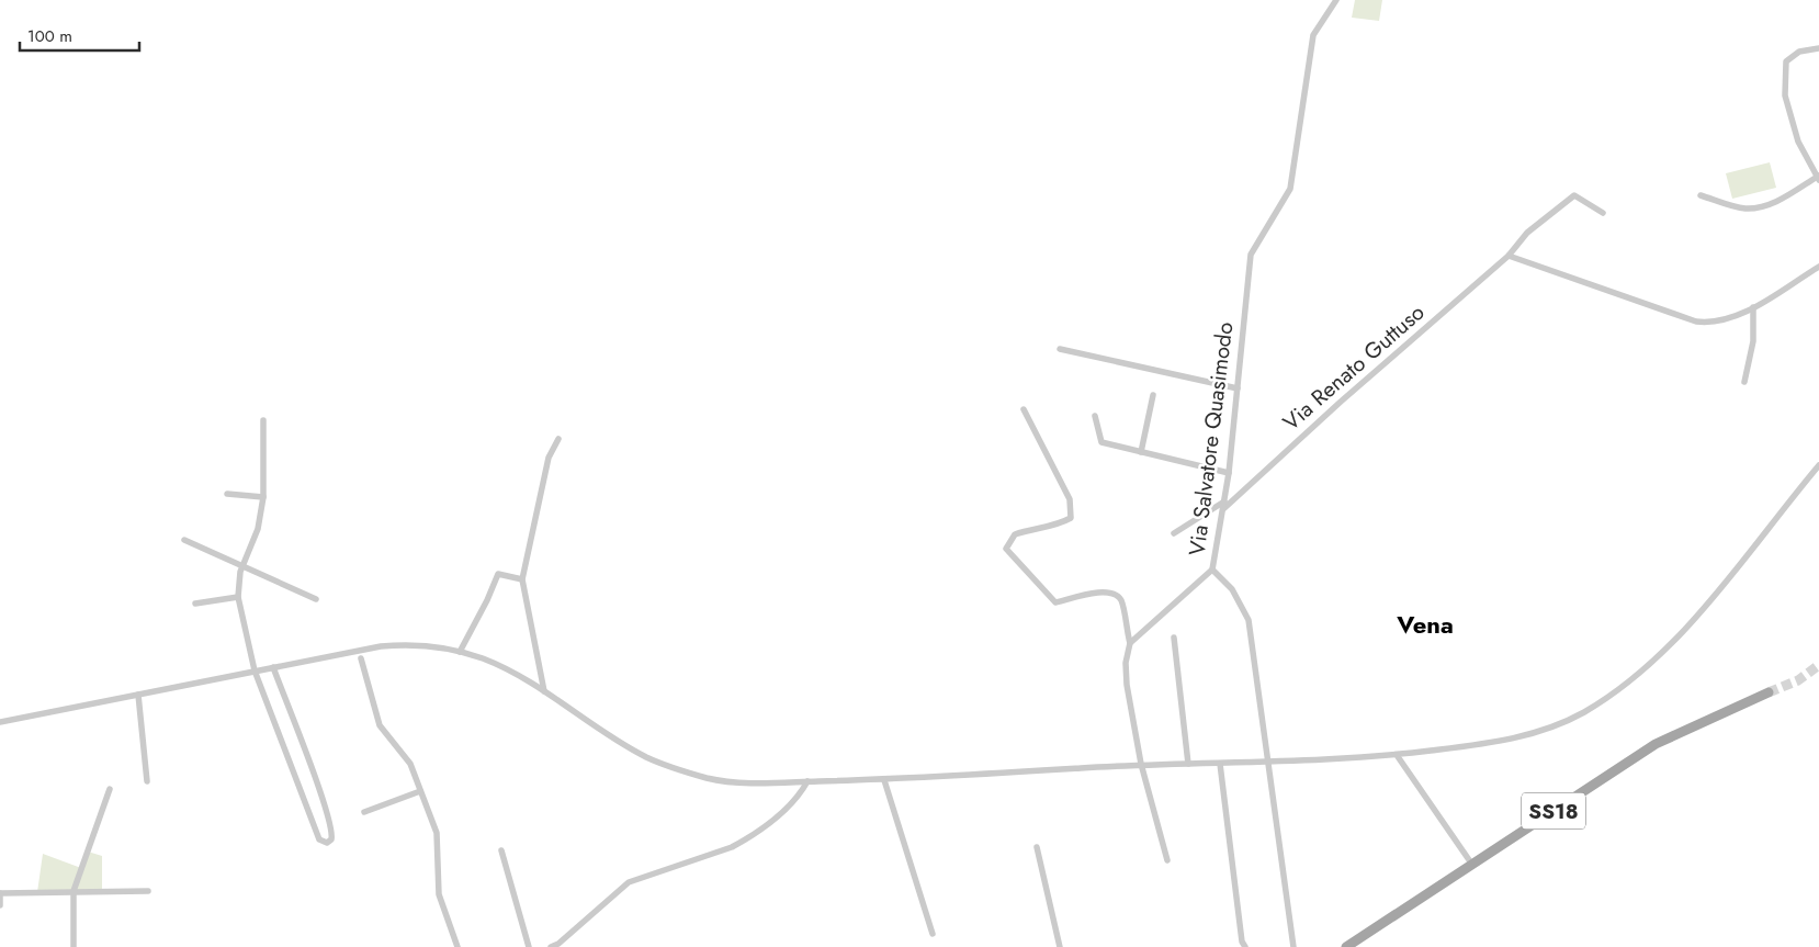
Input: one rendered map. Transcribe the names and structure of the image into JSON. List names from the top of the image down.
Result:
{
  "streets": {
    "main road": ["SS18"],
    "street": ["Via Renato Guttuso", "Via Salvatore Quasimodo"]
  },
  "crossings": [
    ["Via Renato Guttuso", "Via Salvatore Quasimodo"]
  ],
  "districts": ["Vena"],
  "scale_bar": "100 m"
}
